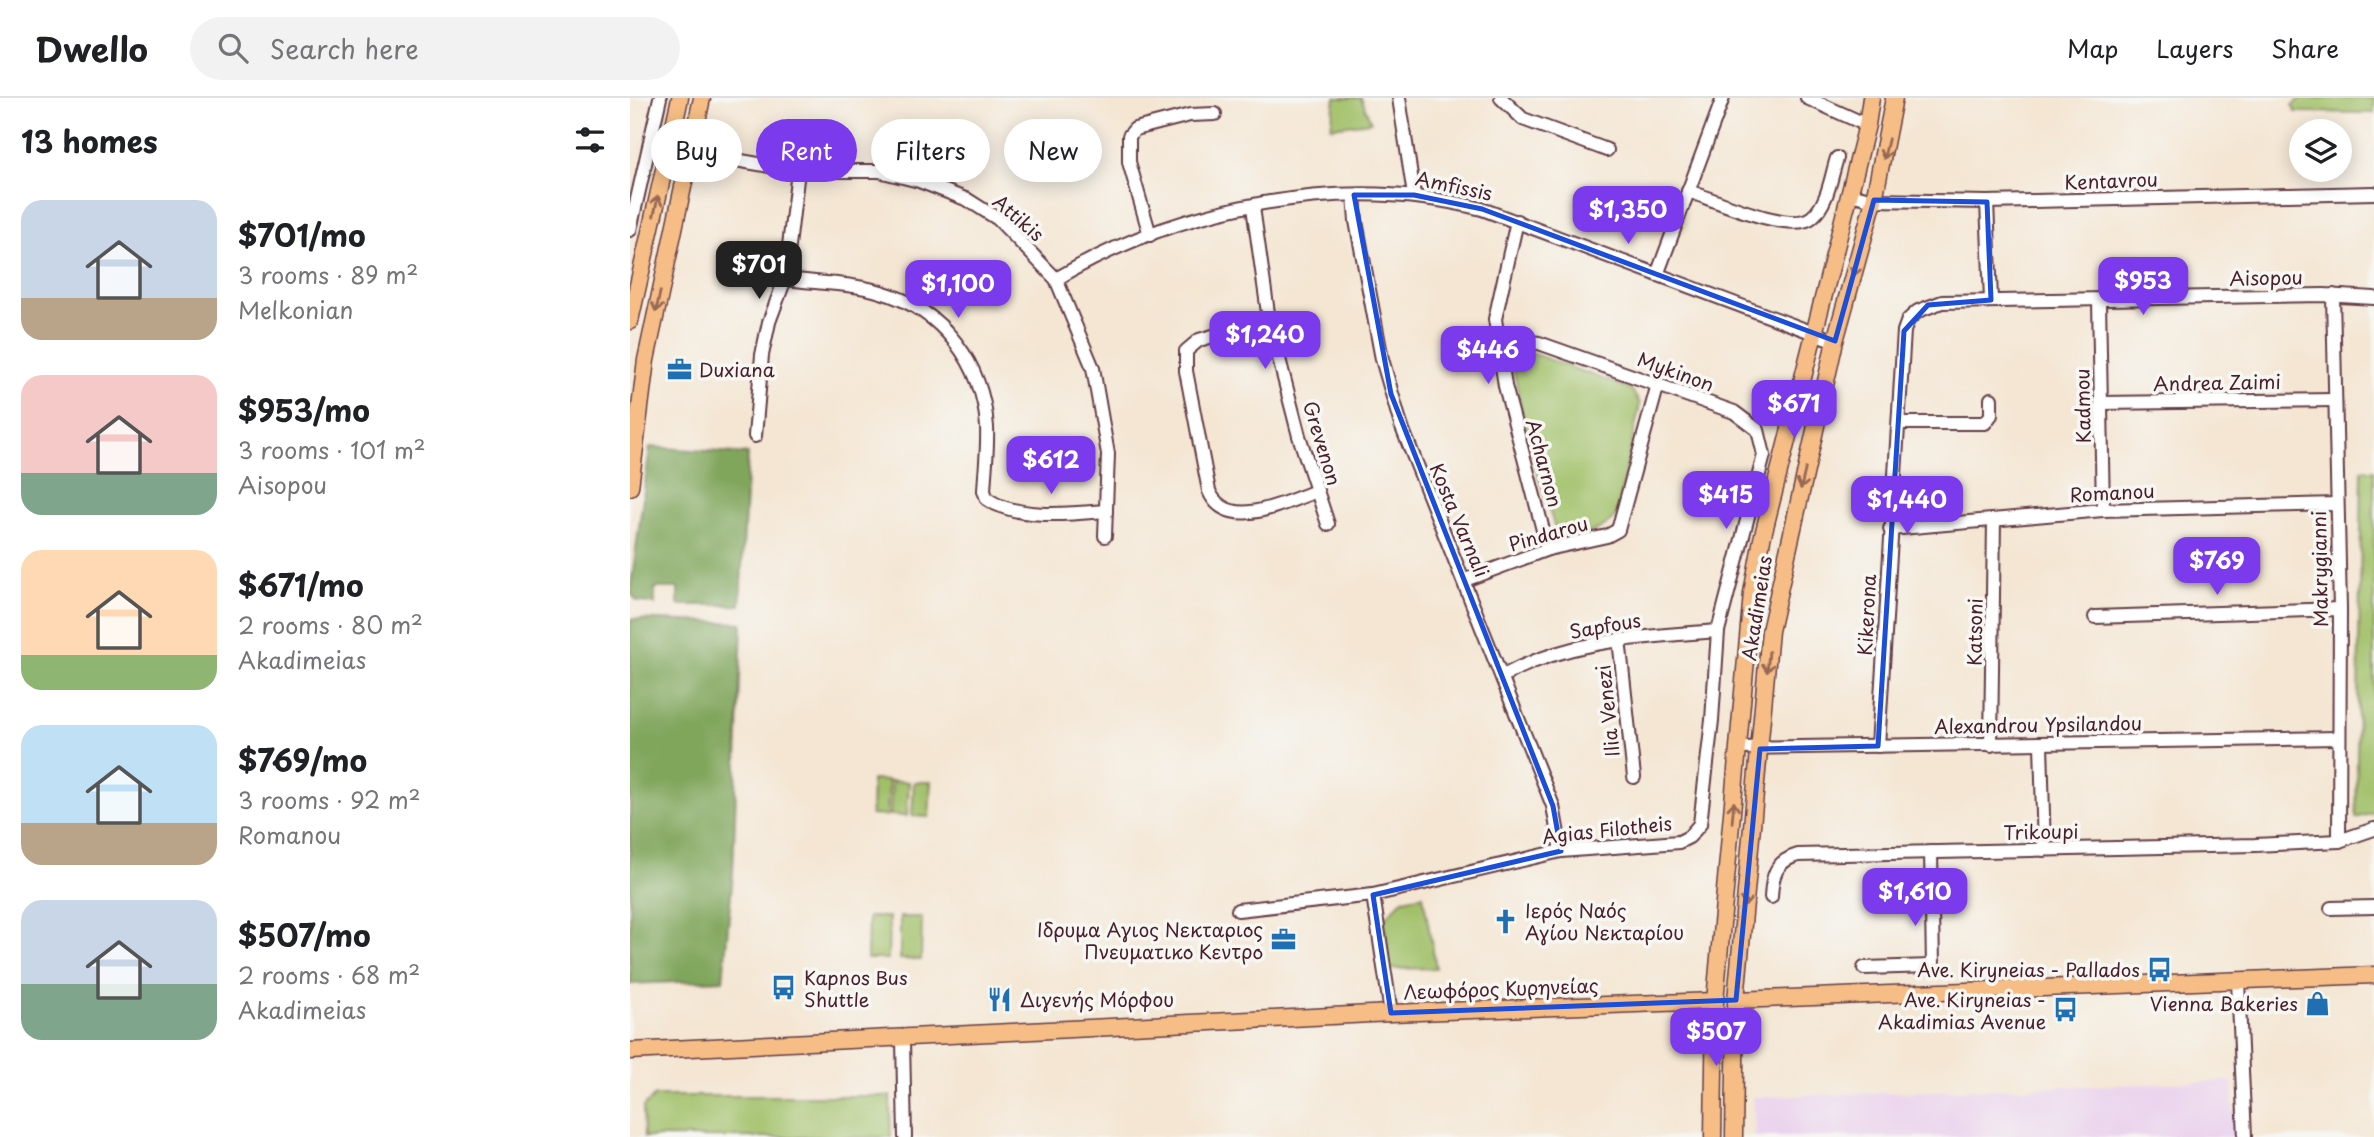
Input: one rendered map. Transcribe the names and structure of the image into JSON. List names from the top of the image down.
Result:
{
  "streets": {
    "main road": ["Akadimeias", "Λεωφόρος Κυρηνείας"],
    "street": [
      "Kentavrou",
      "Amfissis",
      "Attikis",
      "Aisopou",
      "Mykinon",
      "Andrea Zaimi",
      "Kadmou",
      "Grevenon",
      "Acharnon",
      "Romanou",
      "Kosta Varnali",
      "Pindarou",
      "Makrygianni",
      "Kikerona",
      "Sapfous",
      "Katsoni",
      "Ilia Venezi",
      "Alexandrou Ypsilandou",
      "Agias Filotheis",
      "Trikoupi"
    ]
  },
  "crossings": [
    ["Kentavrou", "Akadimeias"],
    ["Amfissis", "Attikis"],
    ["Amfissis", "Grevenon"],
    ["Amfissis", "Acharnon"],
    ["Amfissis", "Kosta Varnali"],
    ["Amfissis", "Akadimeias"],
    ["Aisopou", "Kadmou"],
    ["Aisopou", "Makrygianni"],
    ["Aisopou", "Kikerona"],
    ["Mykinon", "Acharnon"],
    ["Mykinon", "Pindarou"],
    ["Mykinon", "Sapfous"],
    ["Mykinon", "Agias Filotheis"],
    ["Andrea Zaimi", "Kadmou"],
    ["Andrea Zaimi", "Makrygianni"],
    ["Kadmou", "Romanou"],
    ["Acharnon", "Pindarou"],
    ["Romanou", "Makrygianni"],
    ["Romanou", "Kikerona"],
    ["Romanou", "Katsoni"],
    ["Kosta Varnali", "Pindarou"],
    ["Kosta Varnali", "Sapfous"],
    ["Kosta Varnali", "Agias Filotheis"],
    ["Makrygianni", "Alexandrou Ypsilandou"],
    ["Makrygianni", "Trikoupi"],
    ["Akadimeias", "Alexandrou Ypsilandou"],
    ["Akadimeias", "Λεωφόρος Κυρηνείας"],
    ["Kikerona", "Alexandrou Ypsilandou"],
    ["Sapfous", "Ilia Venezi"],
    ["Sapfous", "Agias Filotheis"],
    ["Katsoni", "Alexandrou Ypsilandou"]
  ],
  "places": {
    "office": ["Duxiana", "Ιδρυμα Αγιος Νεκταριος Πνευματικο Κεντρο"],
    "church": ["Ιερός Ναός Αγίου Νεκταρίου"],
    "bus stop": ["Ave. Kiryneias - Pallados", "Kapnos Bus Shuttle", "Ave. Kiryneias - Akadimias Avenue"],
    "restaurant": ["Διγενής Μόρφου"],
    "shop": ["Vienna Bakeries"]
  },
  "page": {
    "header": "Dwello",
    "search": "Search here",
    "nav": ["Map", "Layers", "Share"],
    "heading": "13 homes",
    "chip": [
      "Buy",
      "Rent",
      "Filters",
      "New"
    ],
    "list": [
      {
        "name": "$701/mo",
        "note": "3 rooms · 89 m² · Melkonian"
      },
      {
        "name": "$953/mo",
        "note": "3 rooms · 101 m² · Aisopou"
      },
      {
        "name": "$671/mo",
        "note": "2 rooms · 80 m² · Akadimeias"
      },
      {
        "name": "$769/mo",
        "note": "3 rooms · 92 m² · Romanou"
      },
      {
        "name": "$507/mo",
        "note": "2 rooms · 68 m² · Akadimeias"
      }
    ],
    "price": [
      "$1,350",
      "$701",
      "$953",
      "$1,100",
      "$1,240",
      "$446",
      "$671",
      "$612",
      "$415",
      "$1,440",
      "$769",
      "$1,610",
      "$507"
    ]
  }
}
